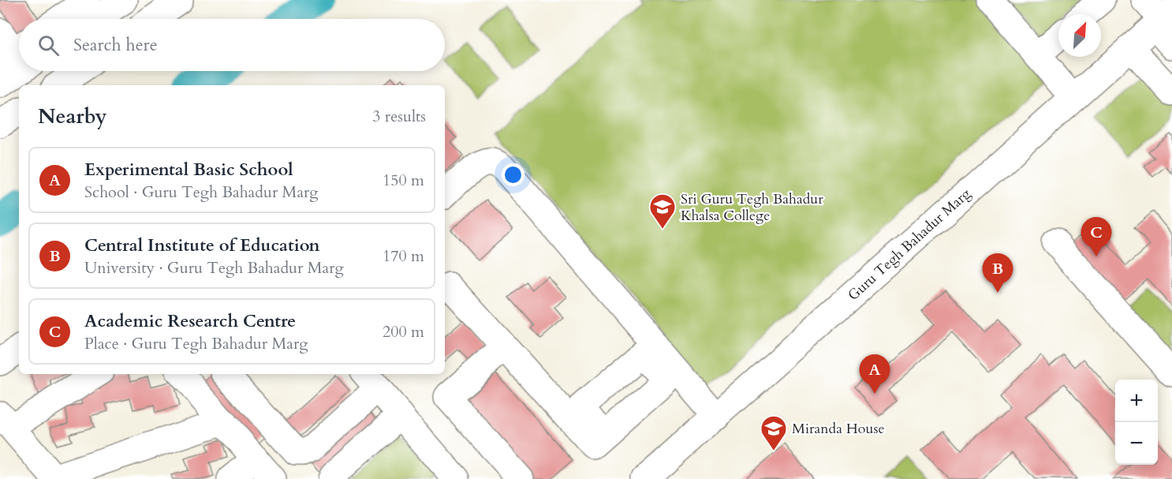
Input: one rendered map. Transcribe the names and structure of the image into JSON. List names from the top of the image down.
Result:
{
  "streets": {
    "street": ["Guru Tegh Bahadur Marg"]
  },
  "places": {
    "school or university": ["Sri Guru Tegh Bahadur Khalsa College", "Miranda House"]
  },
  "north": "top right",
  "page": {
    "search": "Search here",
    "heading": ["Nearby", "3 results"],
    "list": [
      {
        "mark": "A",
        "name": "Experimental Basic School",
        "note": "School · Guru Tegh Bahadur Marg",
        "value": "150 m"
      },
      {
        "mark": "B",
        "name": "Central Institute of Education",
        "note": "University · Guru Tegh Bahadur Marg",
        "value": "170 m"
      },
      {
        "mark": "C",
        "name": "Academic Research Centre",
        "note": "Place · Guru Tegh Bahadur Marg",
        "value": "200 m"
      }
    ],
    "pins": ["C", "B", "A"],
    "map_buttons": ["+", "−"]
  }
}
